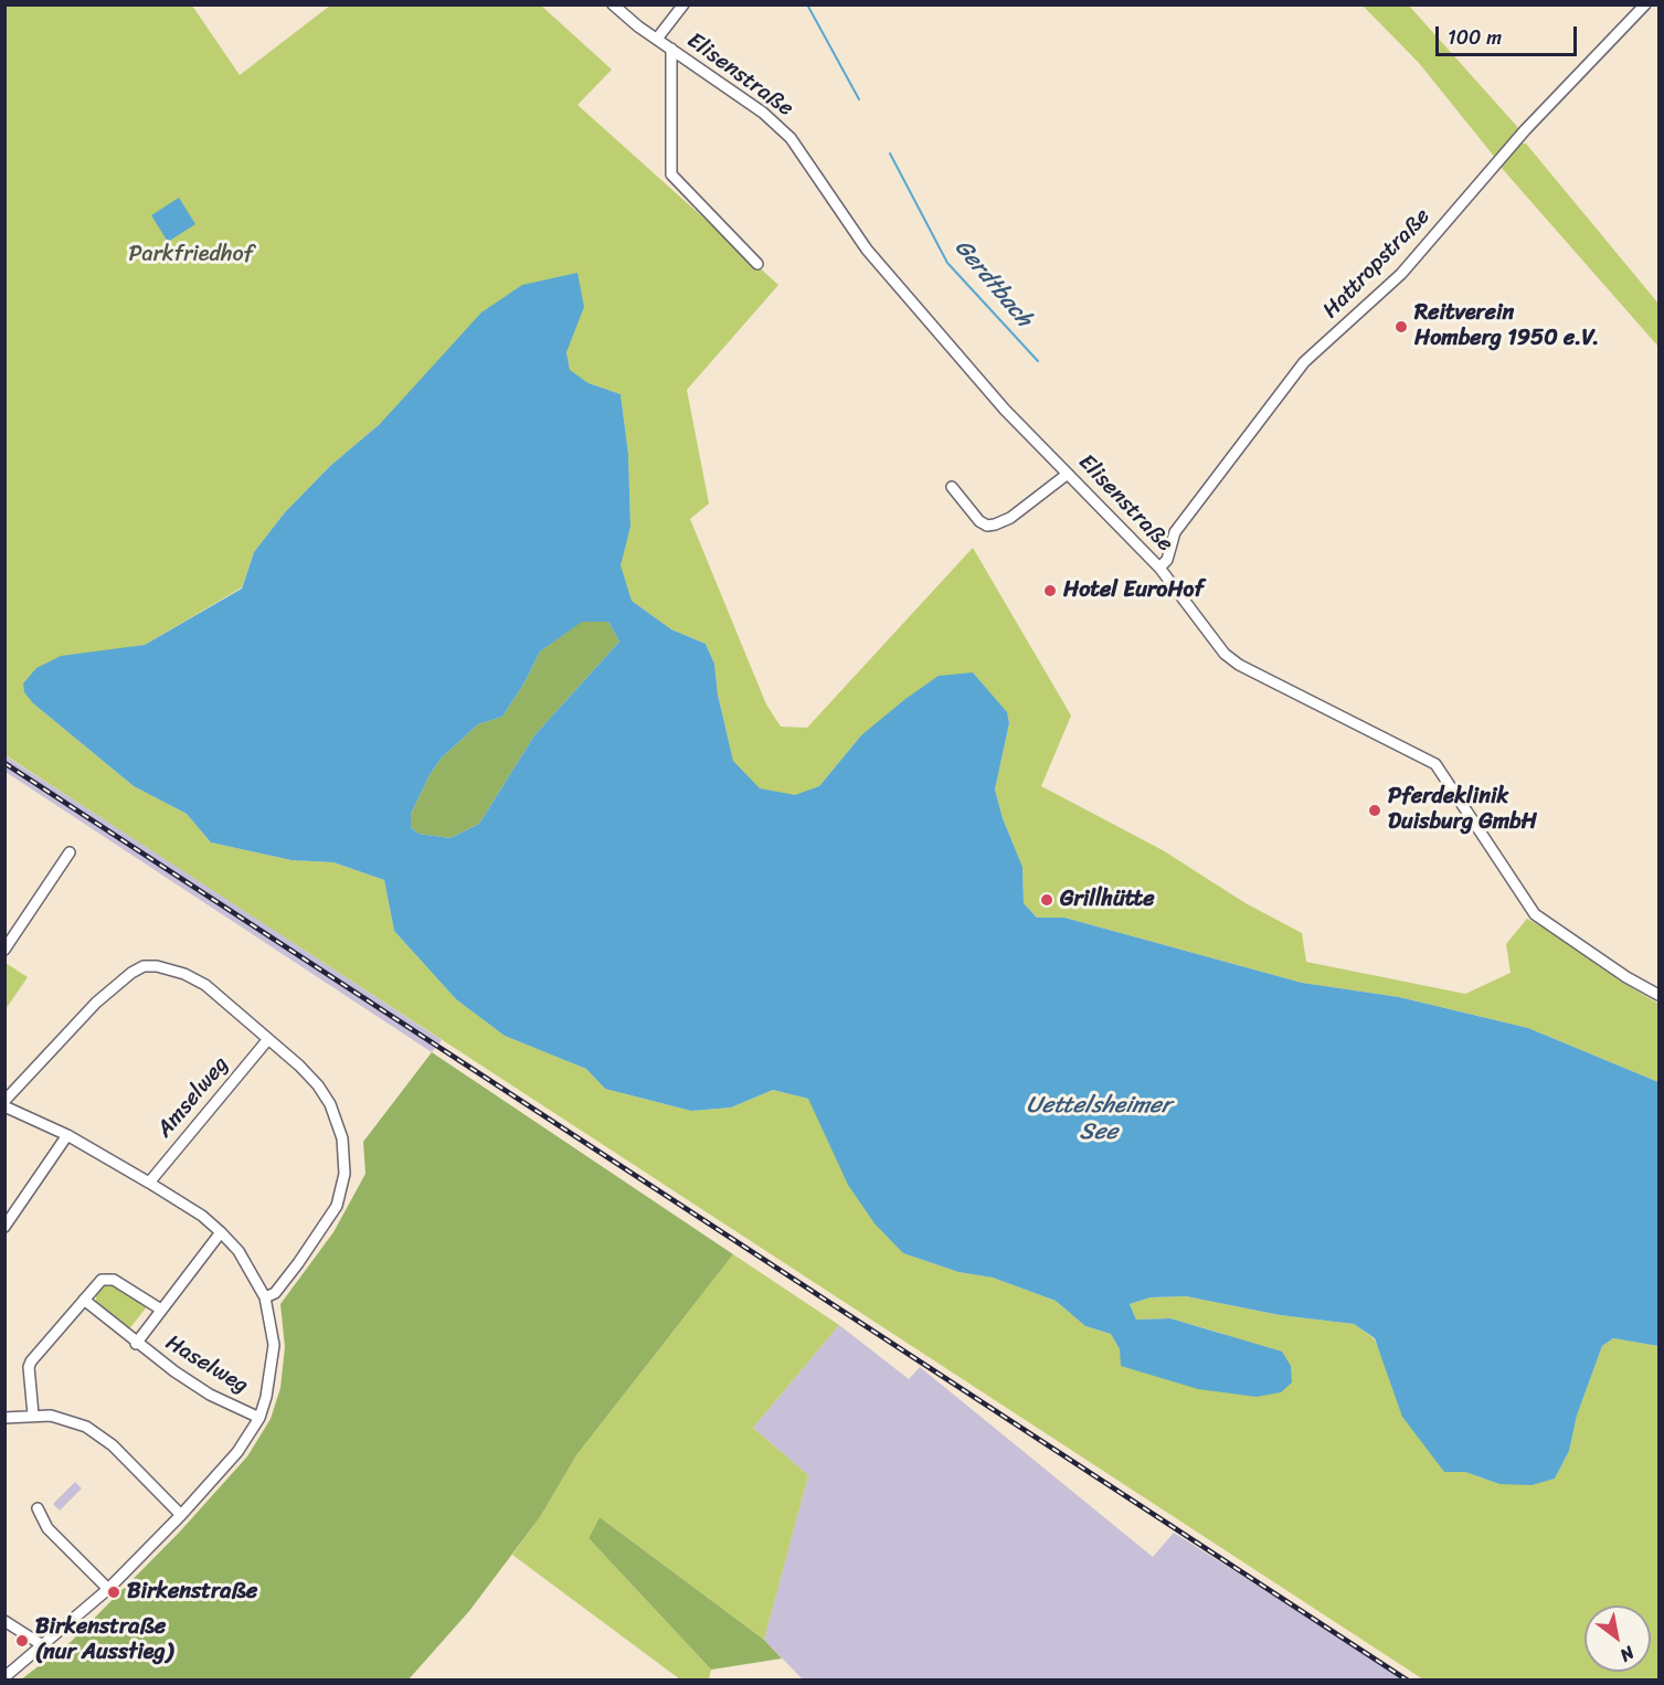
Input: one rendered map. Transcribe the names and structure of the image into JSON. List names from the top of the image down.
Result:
{
  "streets": {
    "street": [
      "Elisenstraße",
      "Hattropstraße",
      "Amselweg",
      "Haselweg"
    ]
  },
  "crossings": [
    ["Elisenstraße", "Hattropstraße"]
  ],
  "water": ["Gerdtbach", "Uettelsheimer See"],
  "parks": ["Parkfriedhof"],
  "places": [
    "Reitverein Homberg 1950 e.V.",
    "Hotel EuroHof",
    "Pferdeklinik Duisburg GmbH",
    "Grillhütte",
    "Birkenstraße",
    "Birkenstraße (nur Ausstieg)"
  ],
  "scale_bar": "100 m",
  "north": "bottom right"
}
